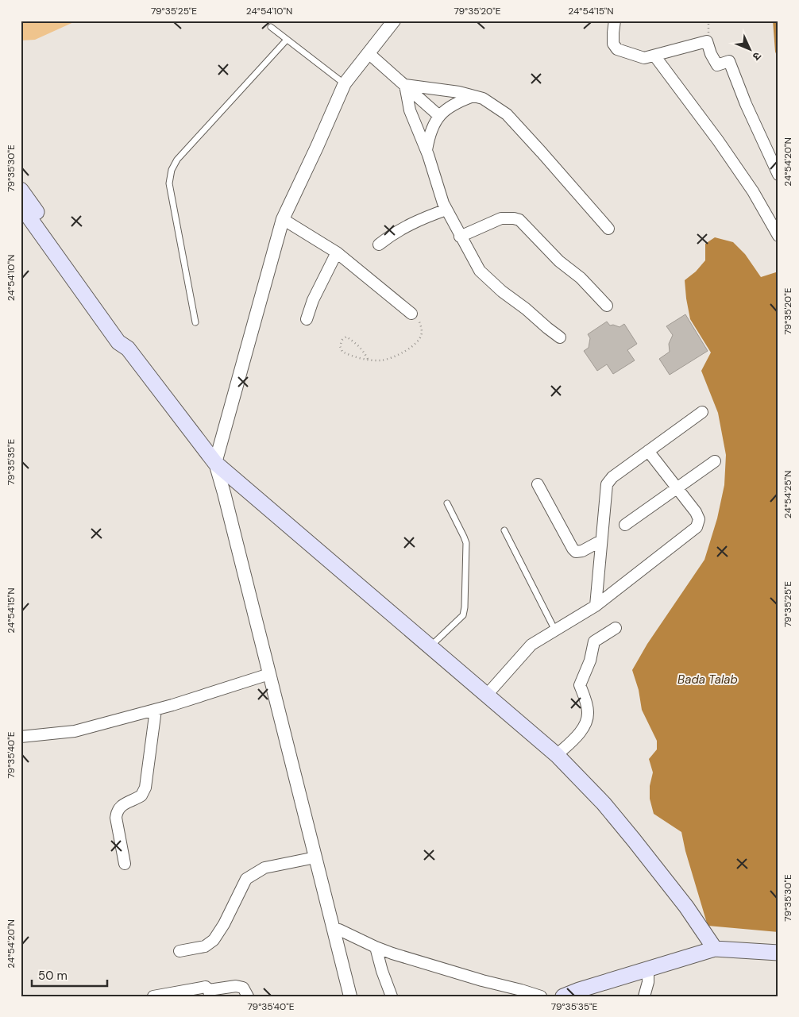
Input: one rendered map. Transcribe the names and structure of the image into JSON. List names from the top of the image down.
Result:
{
  "water": ["Bada Talab"],
  "scale_bar": "50 m",
  "north": "bottom right",
  "coordinates": [
    "79°35'25\"E",
    "24°54'10\"N",
    "79°35'20\"E",
    "24°54'15\"N",
    "24°54'20\"N",
    "79°35'30\"E",
    "79°35'35\"E",
    "24°54'25\"N",
    "79°35'40\"E"
  ]
}
